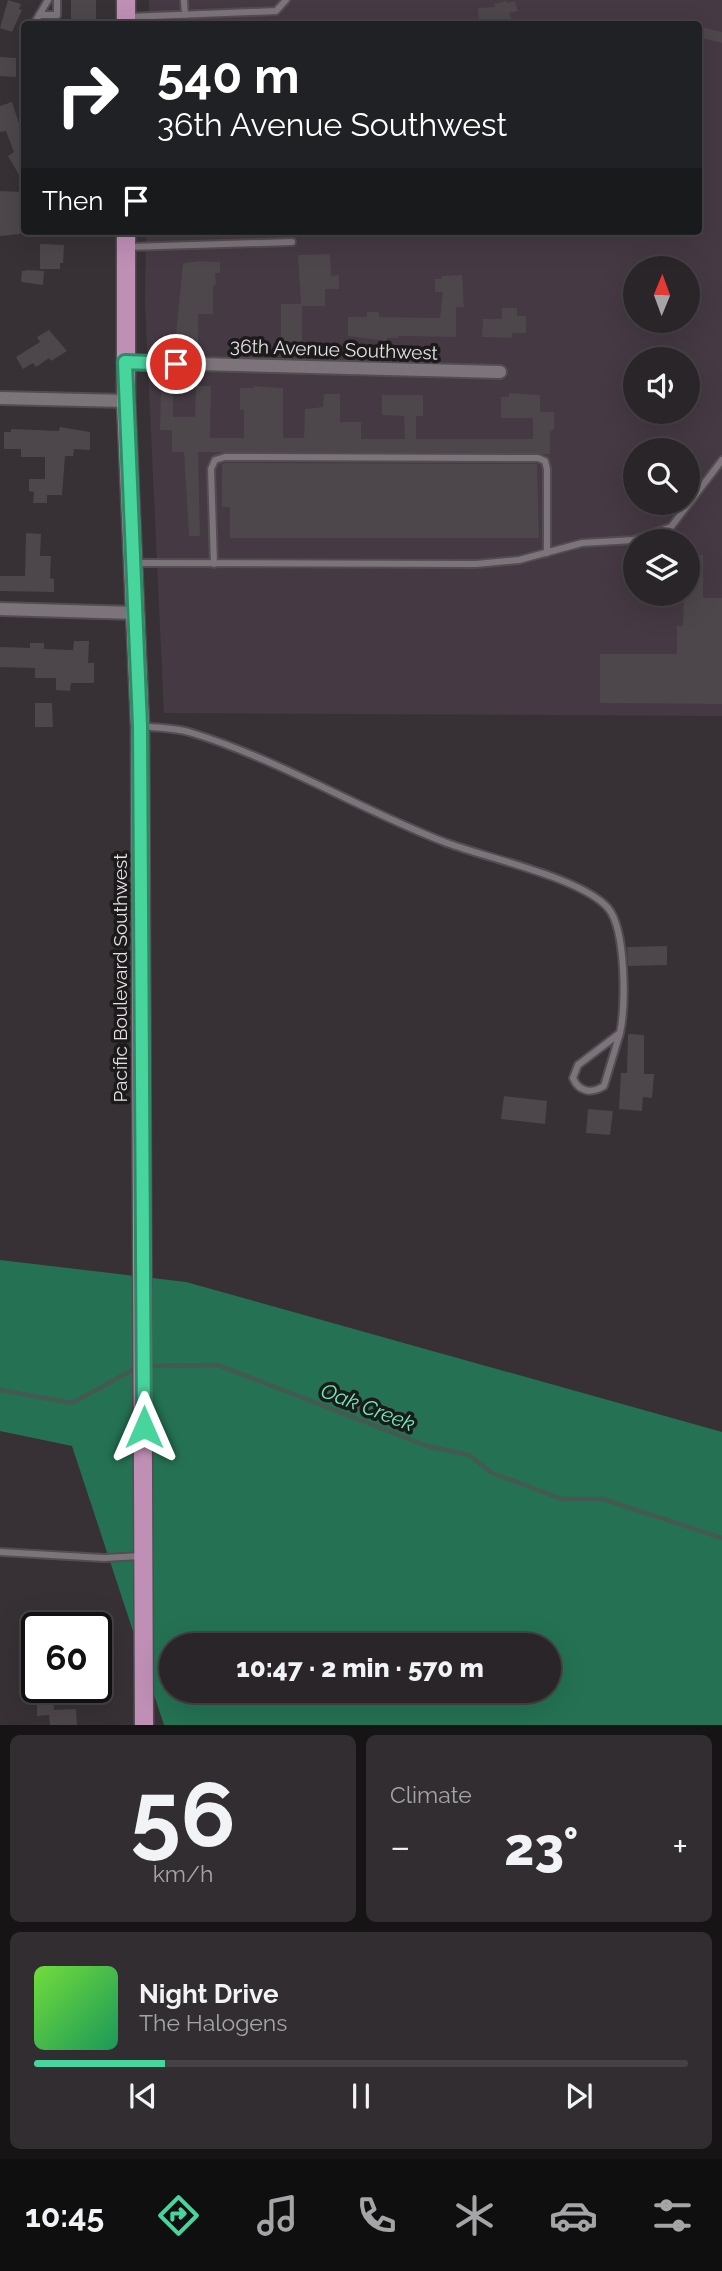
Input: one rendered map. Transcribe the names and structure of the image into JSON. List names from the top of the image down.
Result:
{
  "streets": {
    "main road": ["Pacific Boulevard Southwest"],
    "street": ["36th Avenue Southwest"]
  },
  "crossings": [
    ["36th Avenue Southwest", "Pacific Boulevard Southwest"]
  ],
  "water": ["Oak Creek"],
  "north": "top",
  "page": {
    "turn": ["540 m", "36th Avenue Southwest"],
    "then": "Then",
    "limit": "60",
    "trip": "10:47 · 2 min · 570 m",
    "tile": [
      ["56", "km/h"],
      "Climate"
    ],
    "heat": ["−", "23°", "+"],
    "song": ["Night Drive", "The Halogens"],
    "tabs": "10:45"
  }
}
